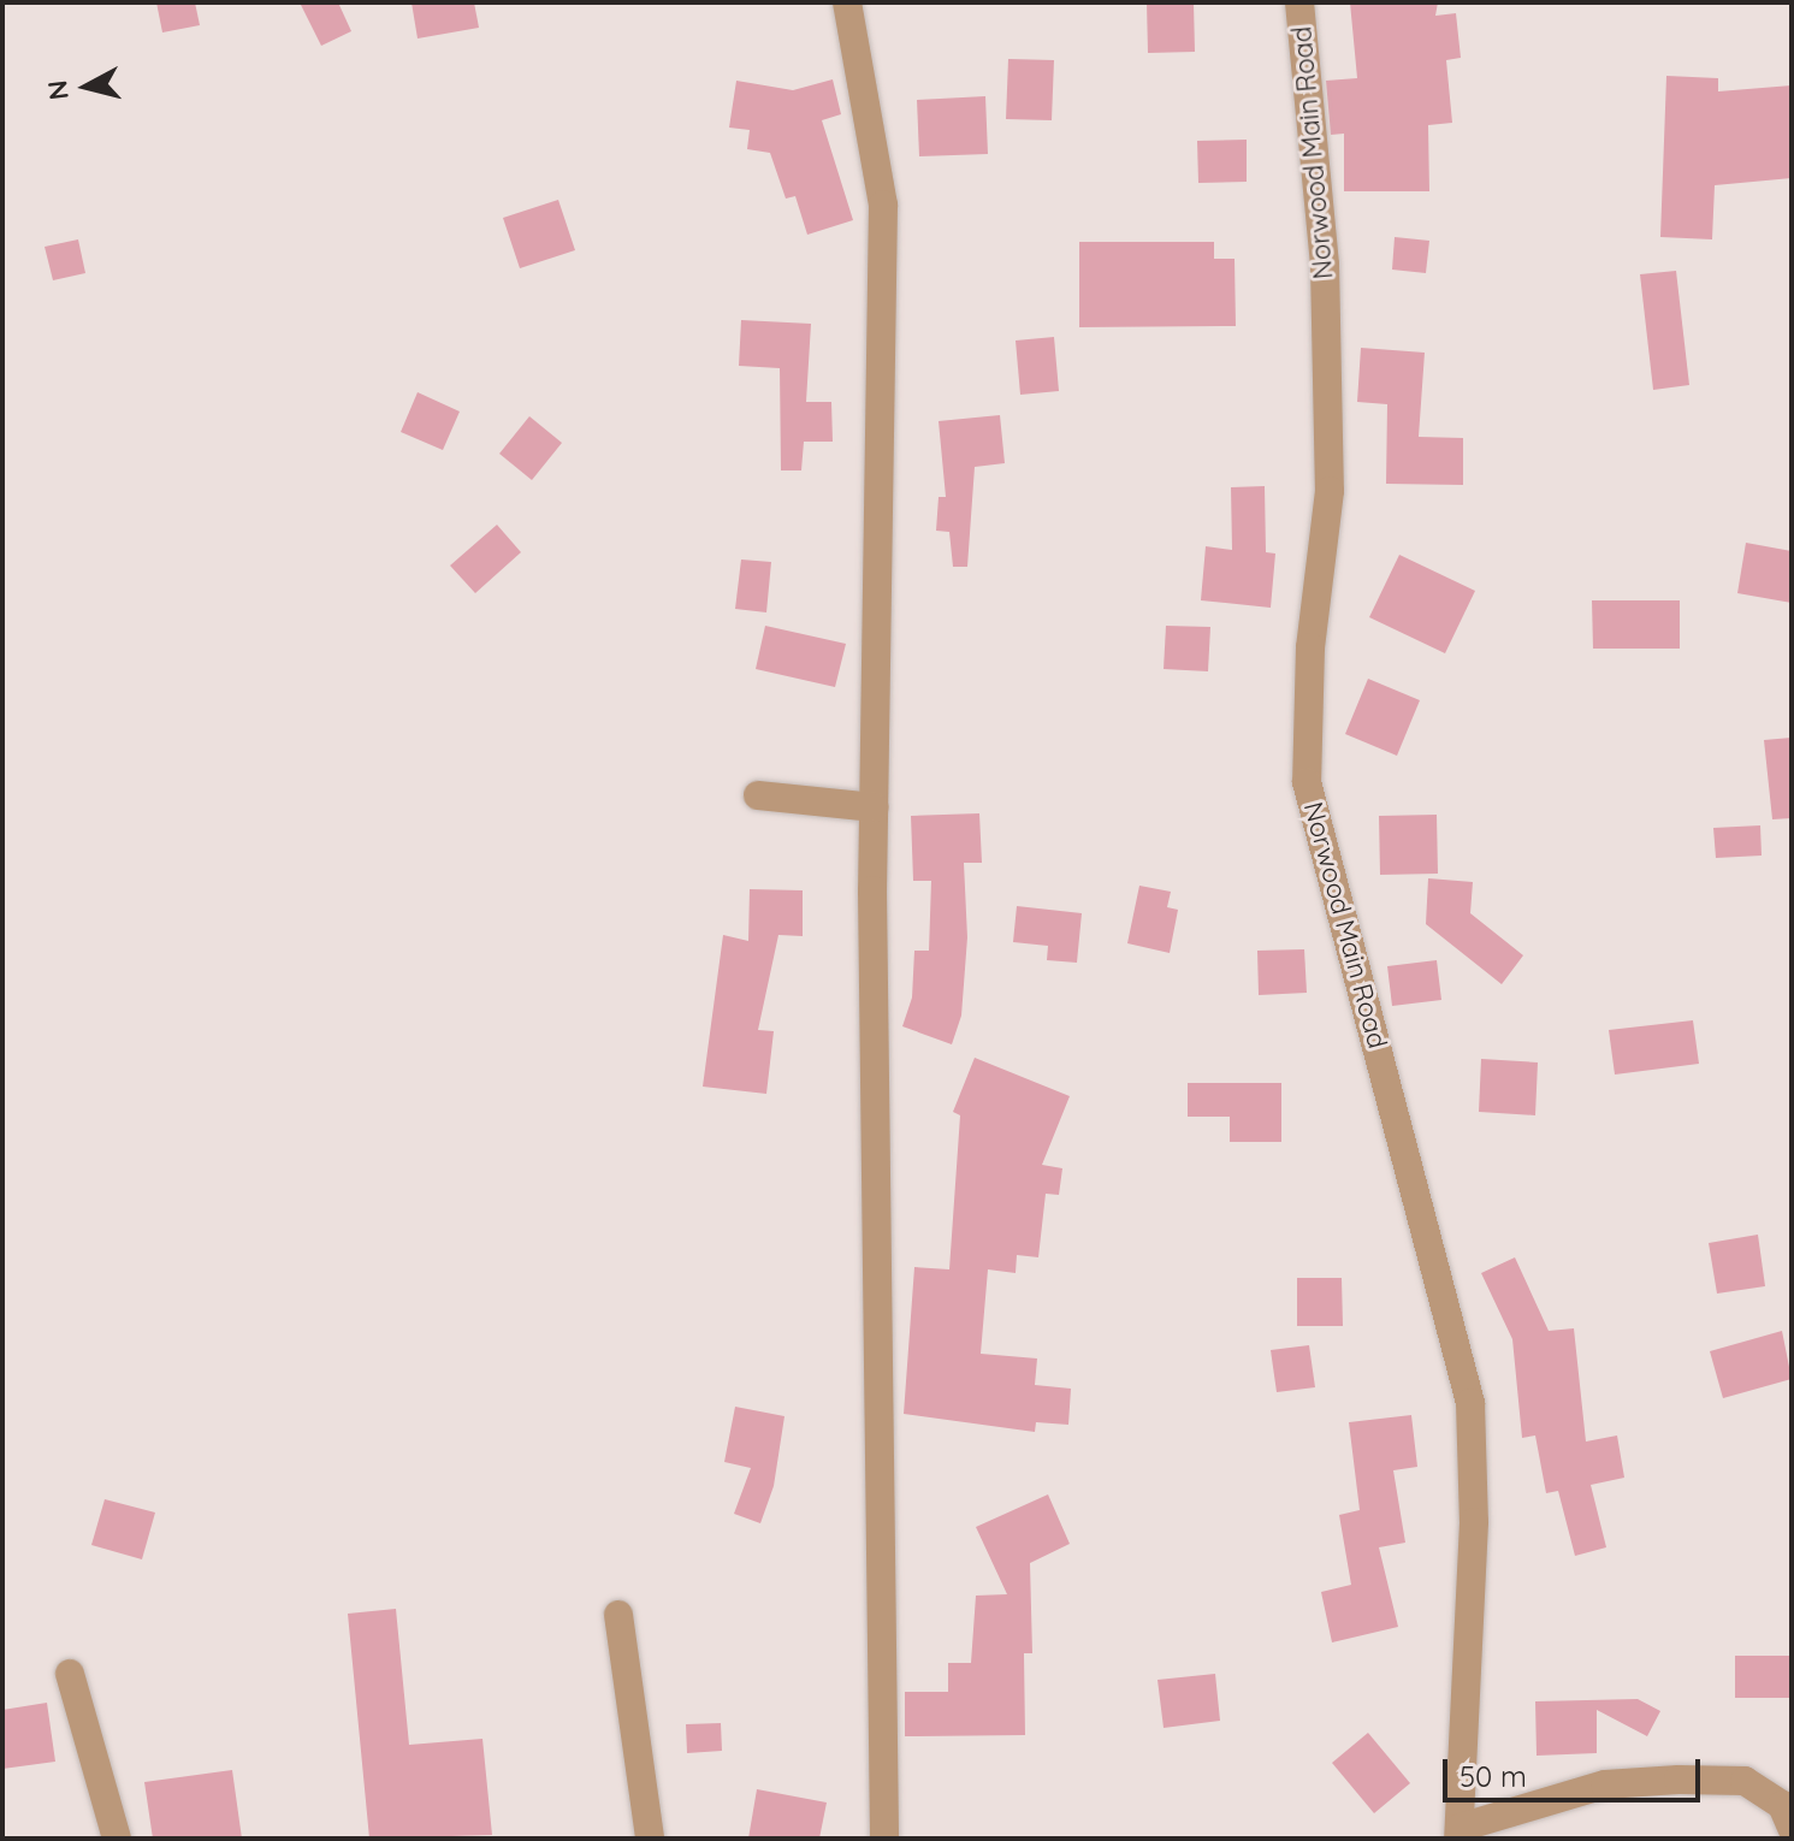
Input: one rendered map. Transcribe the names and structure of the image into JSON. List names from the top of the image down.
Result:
{
  "streets": {
    "street": ["Norwood Main Road"]
  },
  "scale_bar": "50 m",
  "north": "left"
}
